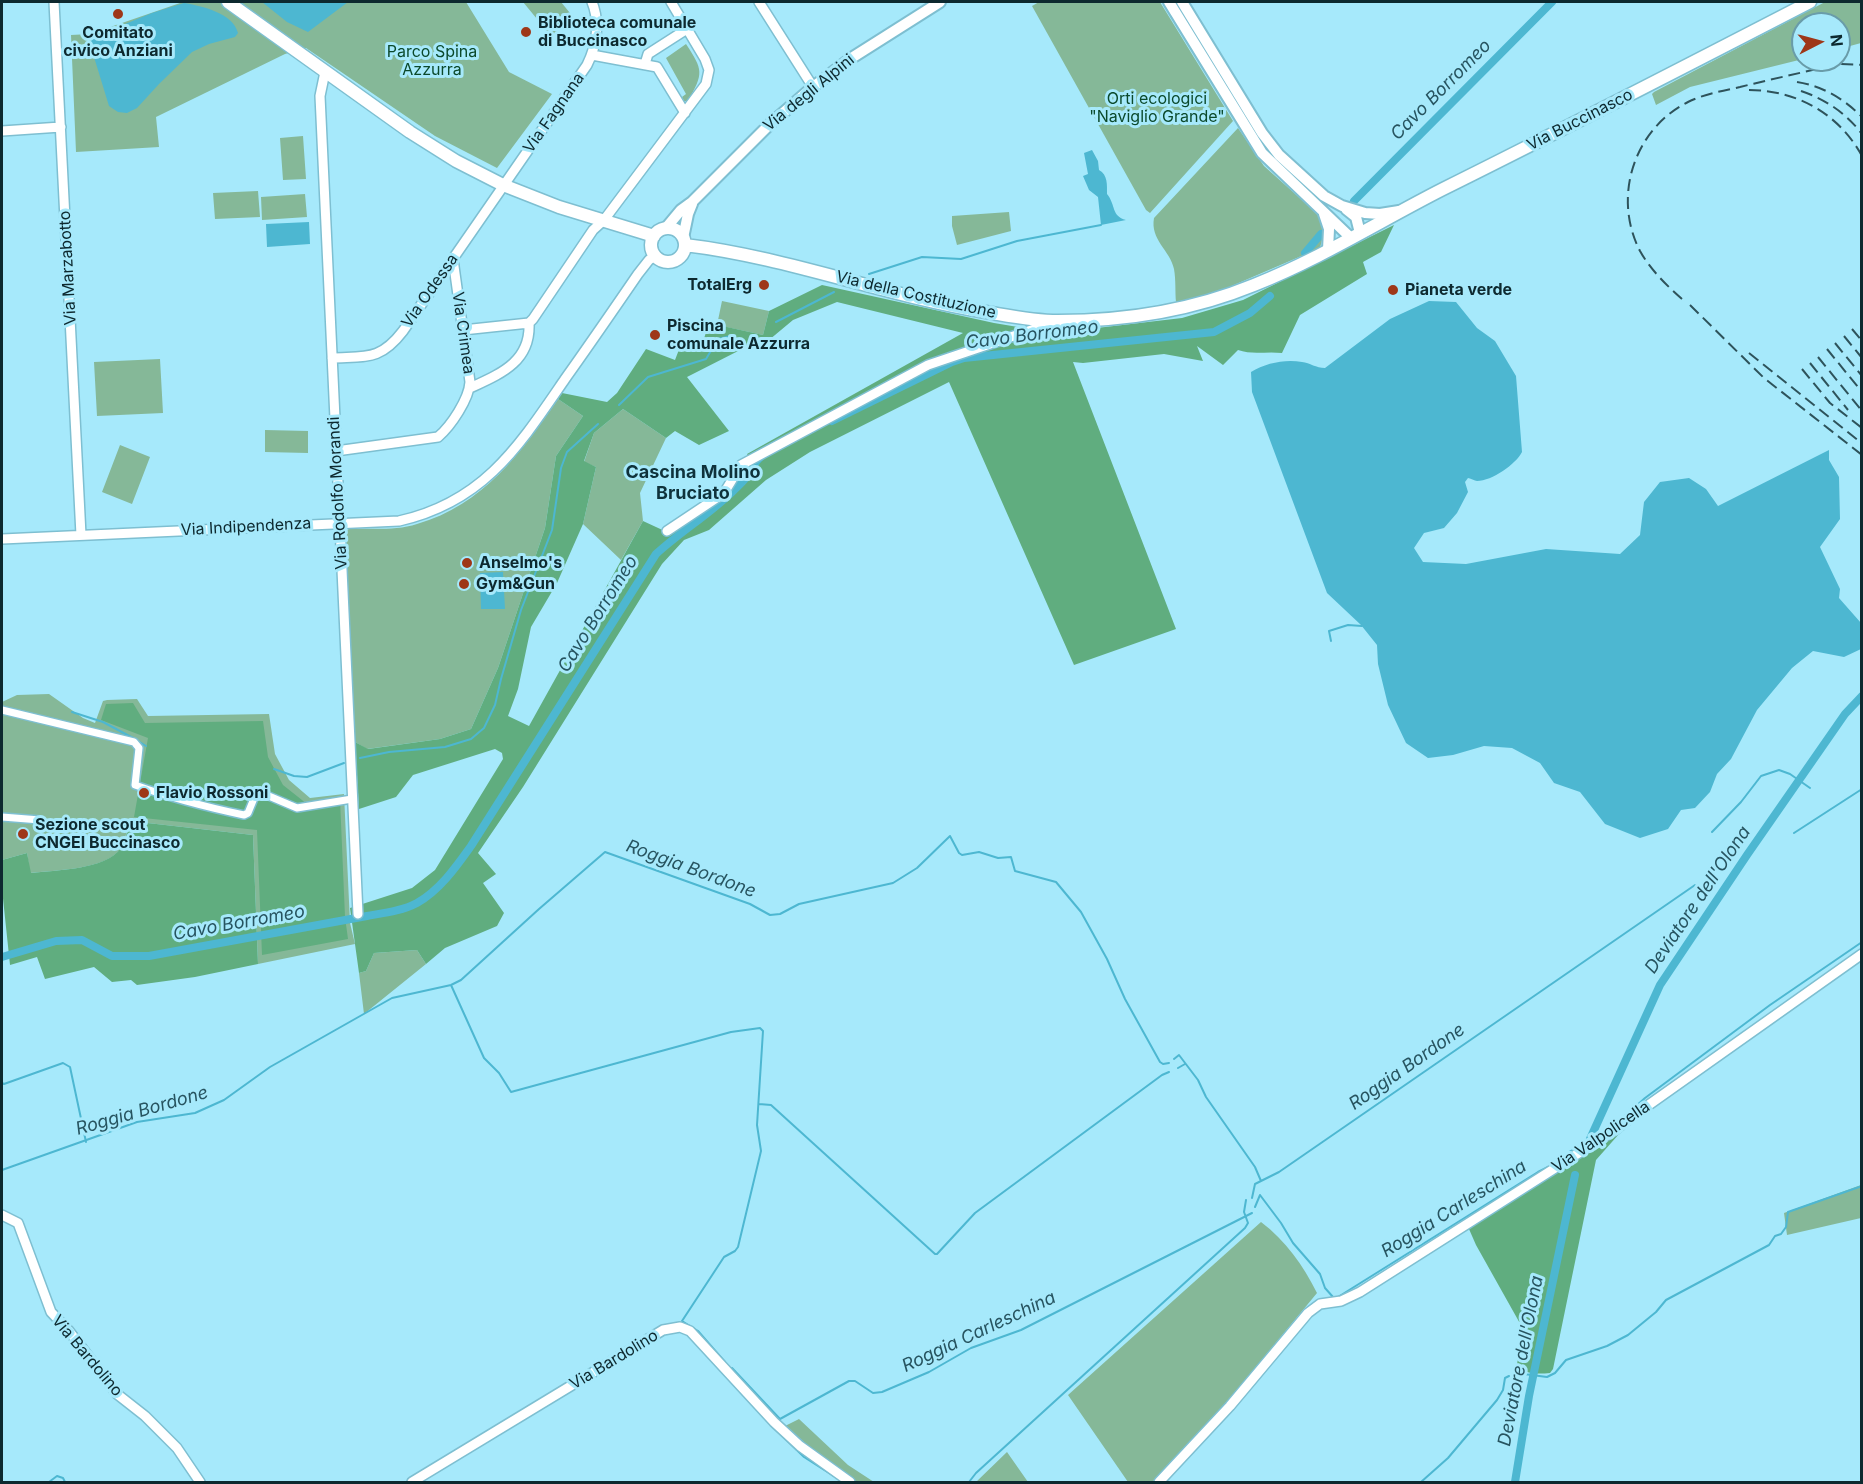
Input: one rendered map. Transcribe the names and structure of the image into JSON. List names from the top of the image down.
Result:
{
  "streets": {
    "main road": ["Via Buccinasco", "Via della Costituzione"],
    "street": [
      "Via degli Alpini",
      "Via Fagnana",
      "Via Marzabotto",
      "Via Odessa",
      "Via Crimea",
      "Via Rodolfo Morandi",
      "Via Indipendenza",
      "Via Valpolicella",
      "Via Bardolino"
    ]
  },
  "crossings": [
    ["Via degli Alpini", "Via della Costituzione"],
    ["Via degli Alpini", "Via Indipendenza"],
    ["Via Fagnana", "Via Odessa"],
    ["Via Buccinasco", "Via della Costituzione"],
    ["Via Marzabotto", "Via Indipendenza"],
    ["Via Odessa", "Via Crimea"],
    ["Via Odessa", "Via Rodolfo Morandi"],
    ["Via della Costituzione", "Via Indipendenza"],
    ["Via Crimea", "Via Rodolfo Morandi"],
    ["Via Rodolfo Morandi", "Via Indipendenza"]
  ],
  "districts": ["Cascina Molino Bruciato"],
  "water": [
    "Cavo Borromeo",
    "Roggia Bordone",
    "Deviatore dell'Olona",
    "Roggia Carleschina"
  ],
  "parks": ["Parco Spina Azzurra", "Orti ecologici \"Naviglio Grande\""],
  "places": [
    "Comitato civico Anziani",
    "Biblioteca comunale di Buccinasco",
    "TotalErg",
    "Pianeta verde",
    "Piscina comunale Azzurra",
    "Anselmo's",
    "Gym&Gun",
    "Flavio Rossoni",
    "Sezione scout CNGEI Buccinasco"
  ],
  "north": "right"
}
